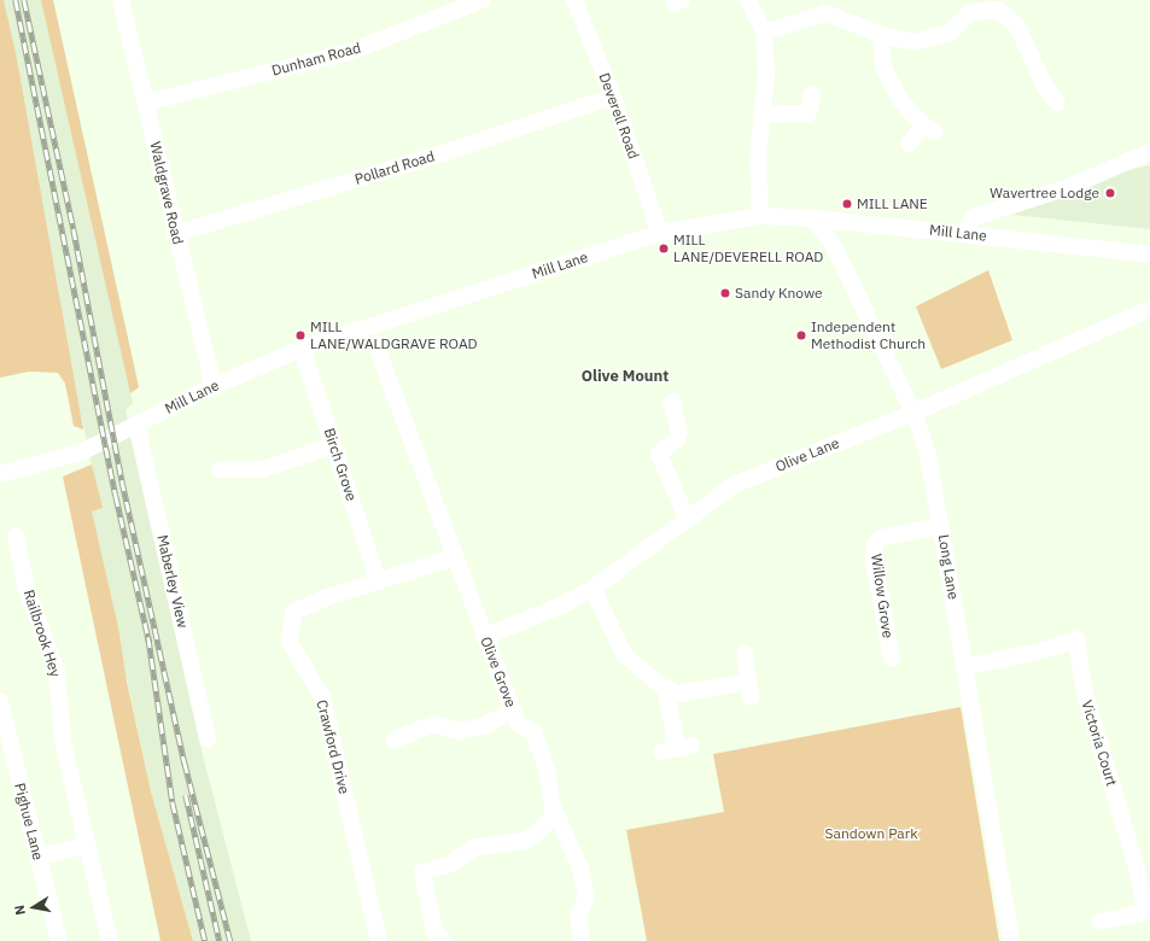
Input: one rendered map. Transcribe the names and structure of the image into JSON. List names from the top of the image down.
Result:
{
  "streets": {
    "street": [
      "Dunham Road",
      "Deverell Road",
      "Pollard Road",
      "Waldgrave Road",
      "Mill Lane",
      "Olive Lane",
      "Birch Grove",
      "Long Lane",
      "Maberley View",
      "Willow Grove",
      "Railbrook Hey",
      "Olive Grove",
      "Victoria Court",
      "Crawford Drive",
      "Pighue Lane"
    ]
  },
  "crossings": [
    ["Dunham Road", "Waldgrave Road"],
    ["Deverell Road", "Pollard Road"],
    ["Deverell Road", "Mill Lane"],
    ["Pollard Road", "Waldgrave Road"],
    ["Waldgrave Road", "Mill Lane"],
    ["Mill Lane", "Birch Grove"],
    ["Mill Lane", "Long Lane"],
    ["Mill Lane", "Maberley View"],
    ["Olive Lane", "Long Lane"],
    ["Olive Lane", "Olive Grove"],
    ["Birch Grove", "Crawford Drive"],
    ["Long Lane", "Willow Grove"],
    ["Long Lane", "Victoria Court"],
    ["Olive Grove", "Crawford Drive"]
  ],
  "districts": ["Olive Mount"],
  "parks": ["Sandown Park"],
  "places": [
    "Wavertree Lodge",
    "MILL LANE",
    "MILL LANE/DEVERELL ROAD",
    "Sandy Knowe",
    "MILL LANE/WALDGRAVE ROAD",
    "Independent Methodist Church"
  ],
  "north": "left"
}
